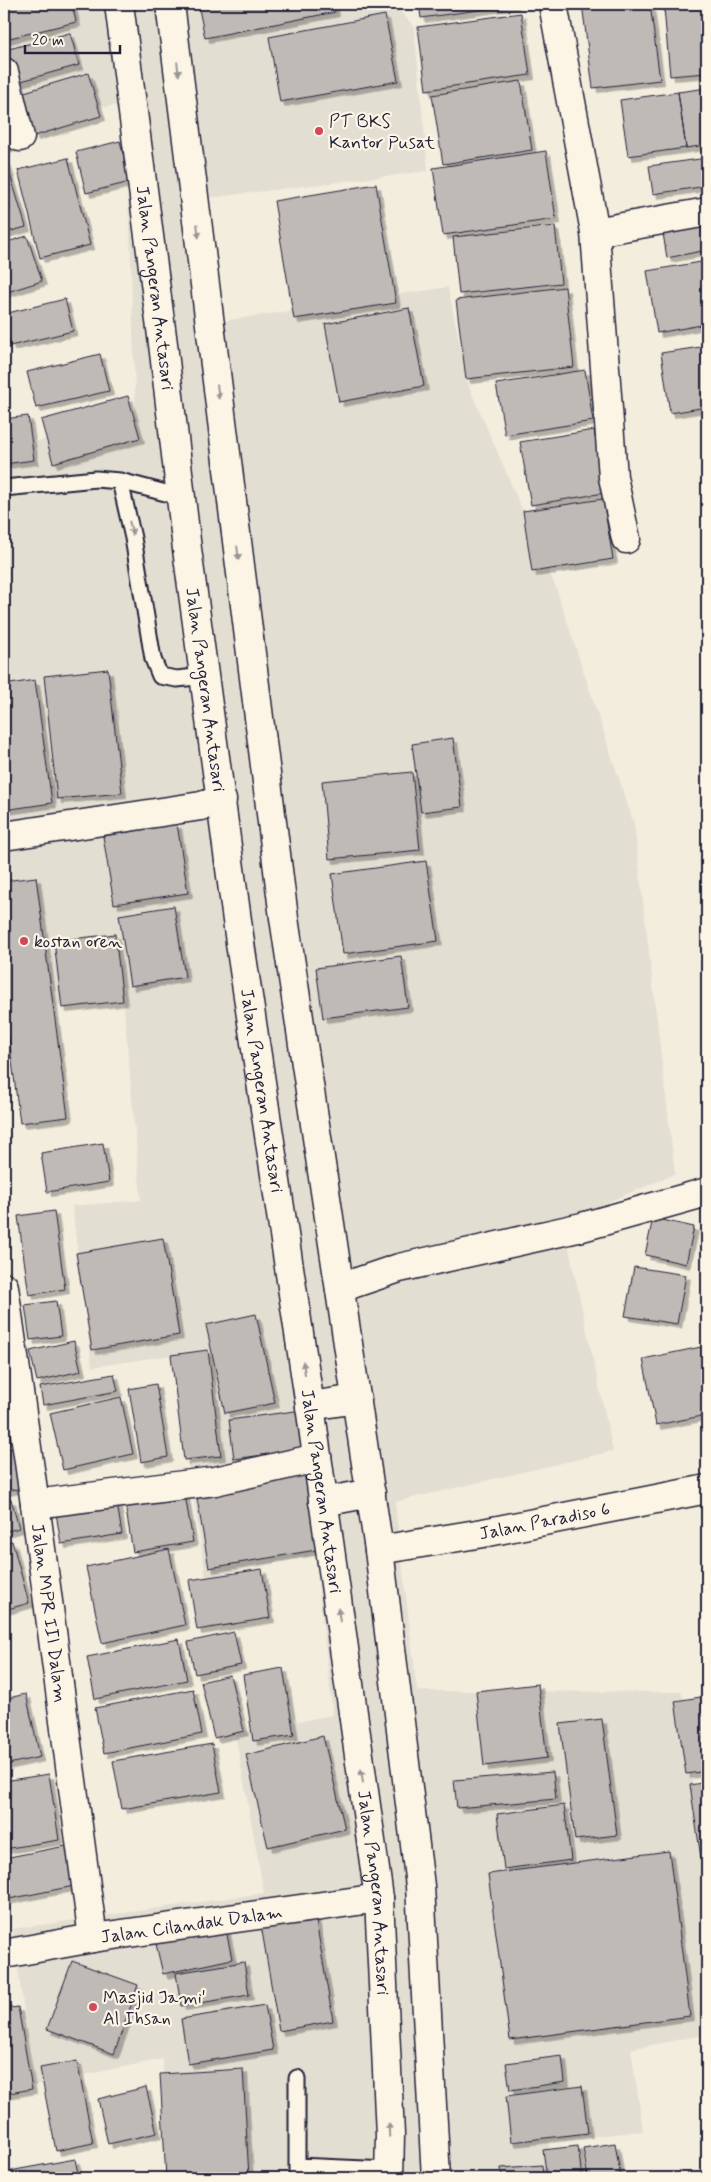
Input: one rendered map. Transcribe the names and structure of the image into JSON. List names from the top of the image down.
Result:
{
  "streets": {
    "main road": [
      "Jalan Pangeran Antasari",
      "Jalan Paradiso 6",
      "Jalan MPR III Dalam",
      "Jalan Cilandak Dalam"
    ]
  },
  "crossings": [
    ["Jalan Pangeran Antasari", "Jalan Cilandak Dalam"],
    ["Jalan MPR III Dalam", "Jalan Cilandak Dalam"]
  ],
  "places": ["PT BKS Kantor Pusat", "kostan oren", "Masjid Jami' Al Ihsan"],
  "scale_bar": "20 m"
}
